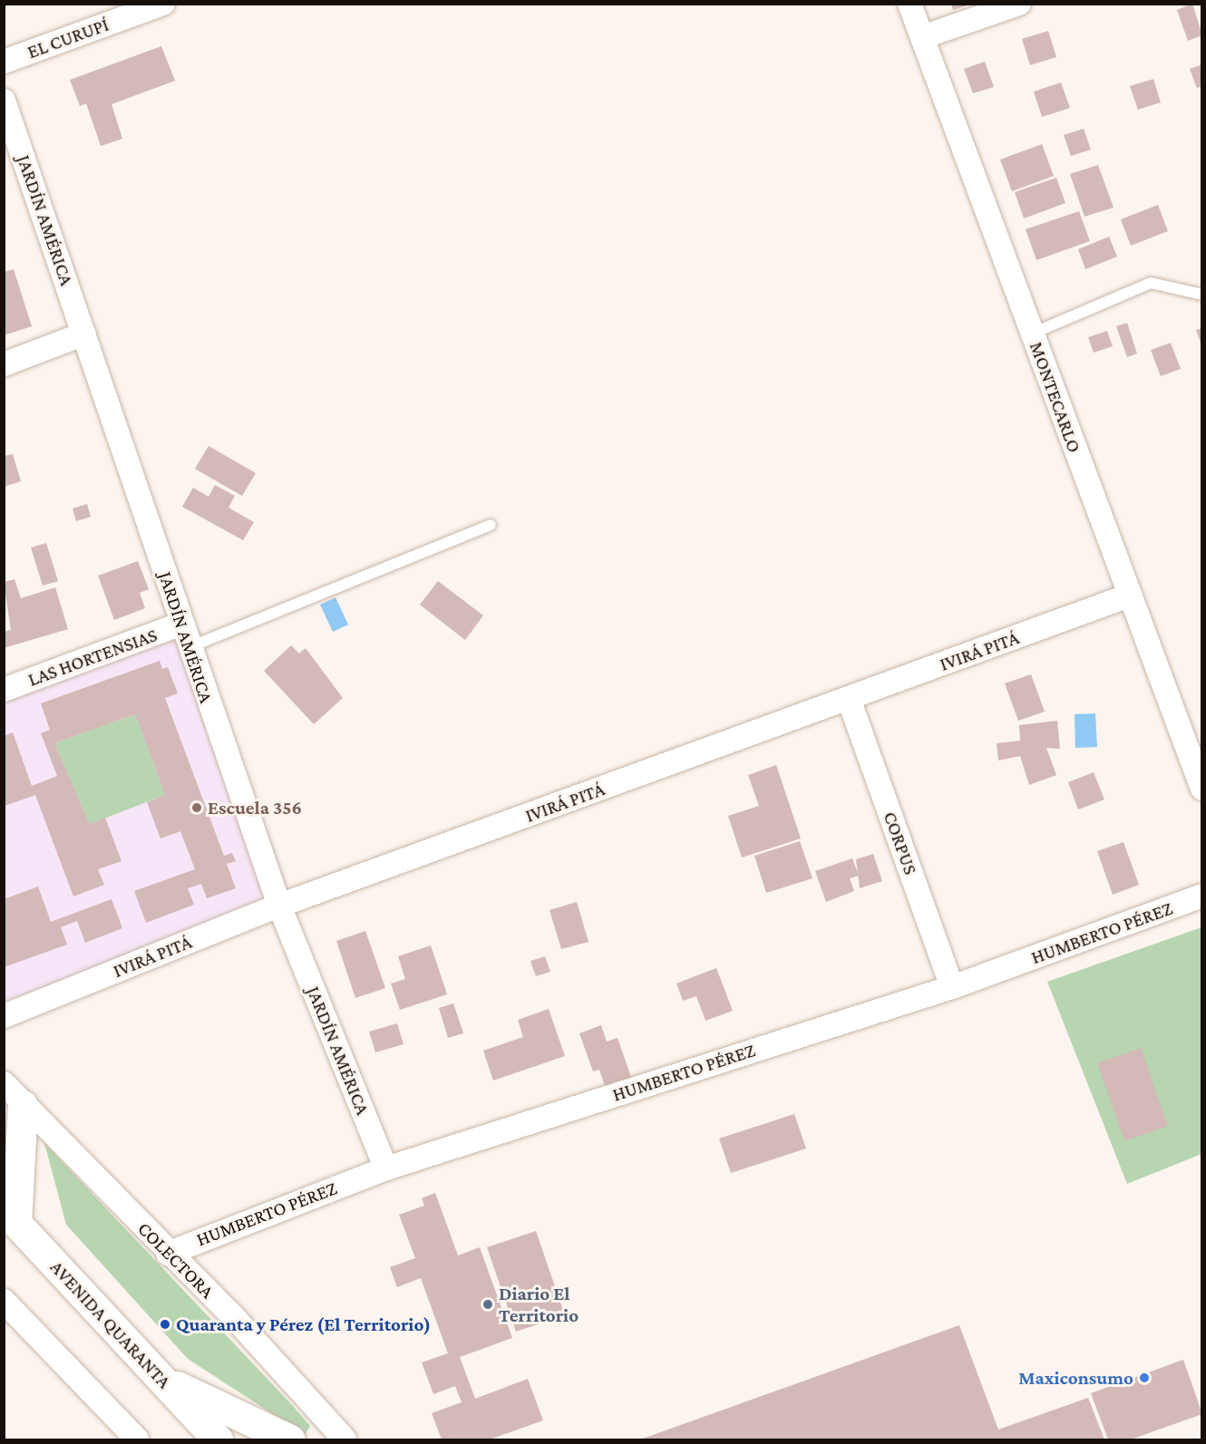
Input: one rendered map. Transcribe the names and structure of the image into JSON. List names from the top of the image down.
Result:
{
  "streets": {
    "highway": ["AVENIDA QUARANTA"],
    "street": [
      "EL CURUPÍ",
      "JARDÍN AMÉRICA",
      "MONTECARLO",
      "IVIRÁ PITÁ",
      "LAS HORTENSIAS",
      "CORPUS",
      "HUMBERTO PÉREZ",
      "COLECTORA"
    ]
  },
  "crossings": [
    ["JARDÍN AMÉRICA", "IVIRÁ PITÁ"],
    ["JARDÍN AMÉRICA", "LAS HORTENSIAS"],
    ["JARDÍN AMÉRICA", "HUMBERTO PÉREZ"],
    ["MONTECARLO", "IVIRÁ PITÁ"],
    ["IVIRÁ PITÁ", "CORPUS"],
    ["CORPUS", "HUMBERTO PÉREZ"],
    ["HUMBERTO PÉREZ", "COLECTORA"]
  ],
  "places": [
    "Escuela 356",
    "Diario El Territorio",
    "Quaranta y Pérez (El Territorio)",
    "Maxiconsumo"
  ]
}
